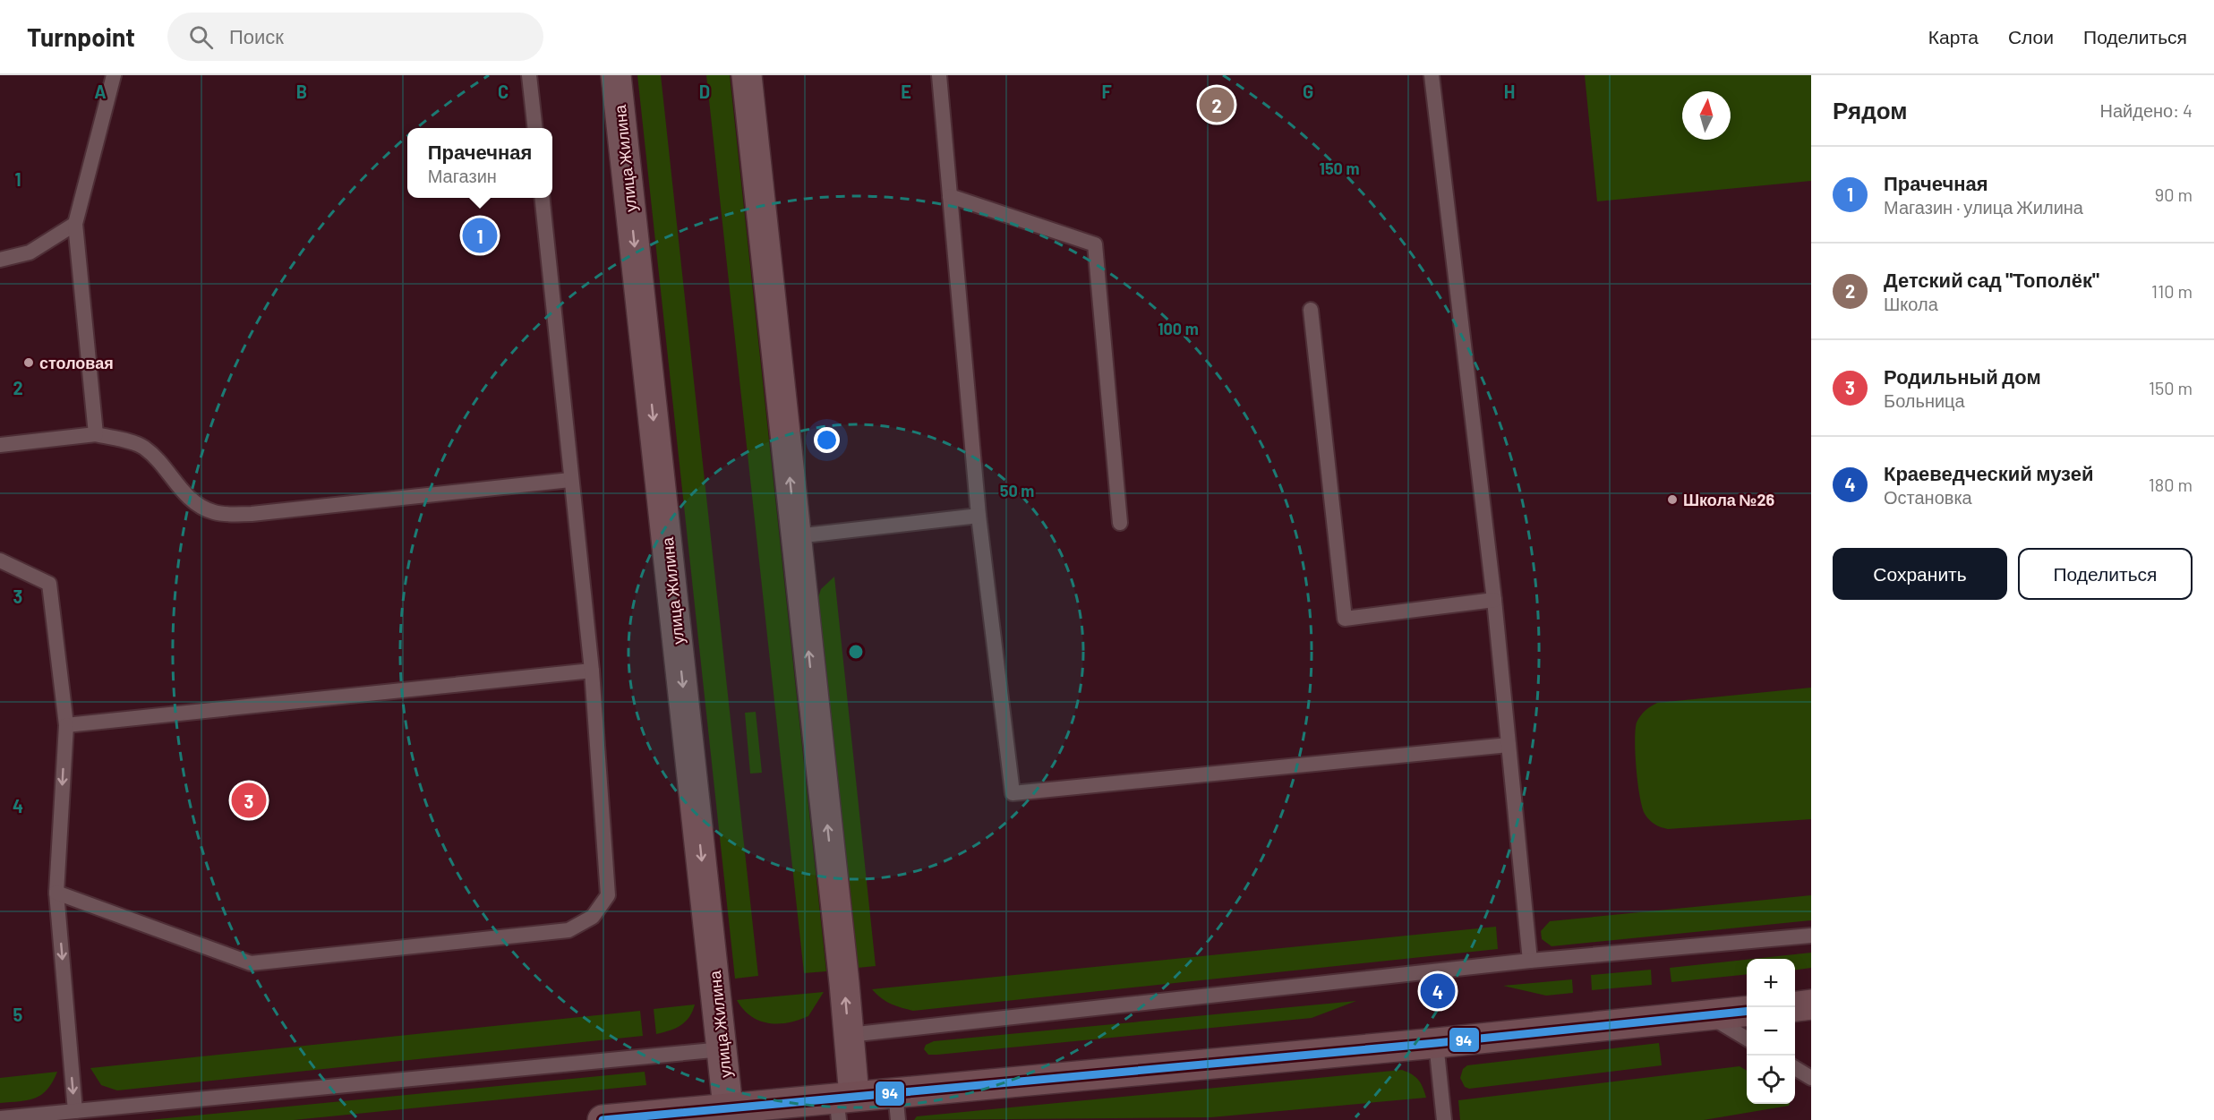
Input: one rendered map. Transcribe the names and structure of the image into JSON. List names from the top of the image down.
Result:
{
  "streets": {
    "main road": ["улица Жилина"]
  },
  "places": ["столовая", "Школа №26"],
  "lines": ["transit line 94"],
  "north": "top",
  "page": {
    "header": "Turnpoint",
    "search": "Поиск",
    "nav": ["Карта", "Слои", "Поделиться"],
    "heading": ["Рядом", "Найдено: 4"],
    "pins": [
      "2",
      "1",
      "3",
      "4"
    ],
    "popup": ["Прачечная", "Магазин"],
    "list": [
      {
        "mark": "1",
        "name": "Прачечная",
        "note": "Магазин · улица Жилина",
        "value": "90 m"
      },
      {
        "mark": "2",
        "name": "Детский сад \"Тополёк\"",
        "note": "Школа",
        "value": "110 m"
      },
      {
        "mark": "3",
        "name": "Родильный дом",
        "note": "Больница",
        "value": "150 m"
      },
      {
        "mark": "4",
        "name": "Краеведческий музей",
        "note": "Остановка",
        "value": "180 m"
      }
    ],
    "buttons": ["Сохранить", "Поделиться"],
    "map_buttons": ["+", "−"]
  },
  "grid": {
    "columns": [
      "A",
      "B",
      "C",
      "D",
      "E",
      "F",
      "G",
      "H"
    ],
    "rows": [
      "1",
      "2",
      "3",
      "4",
      "5"
    ]
  },
  "rings": ["150 m", "100 m", "50 m"]
}
